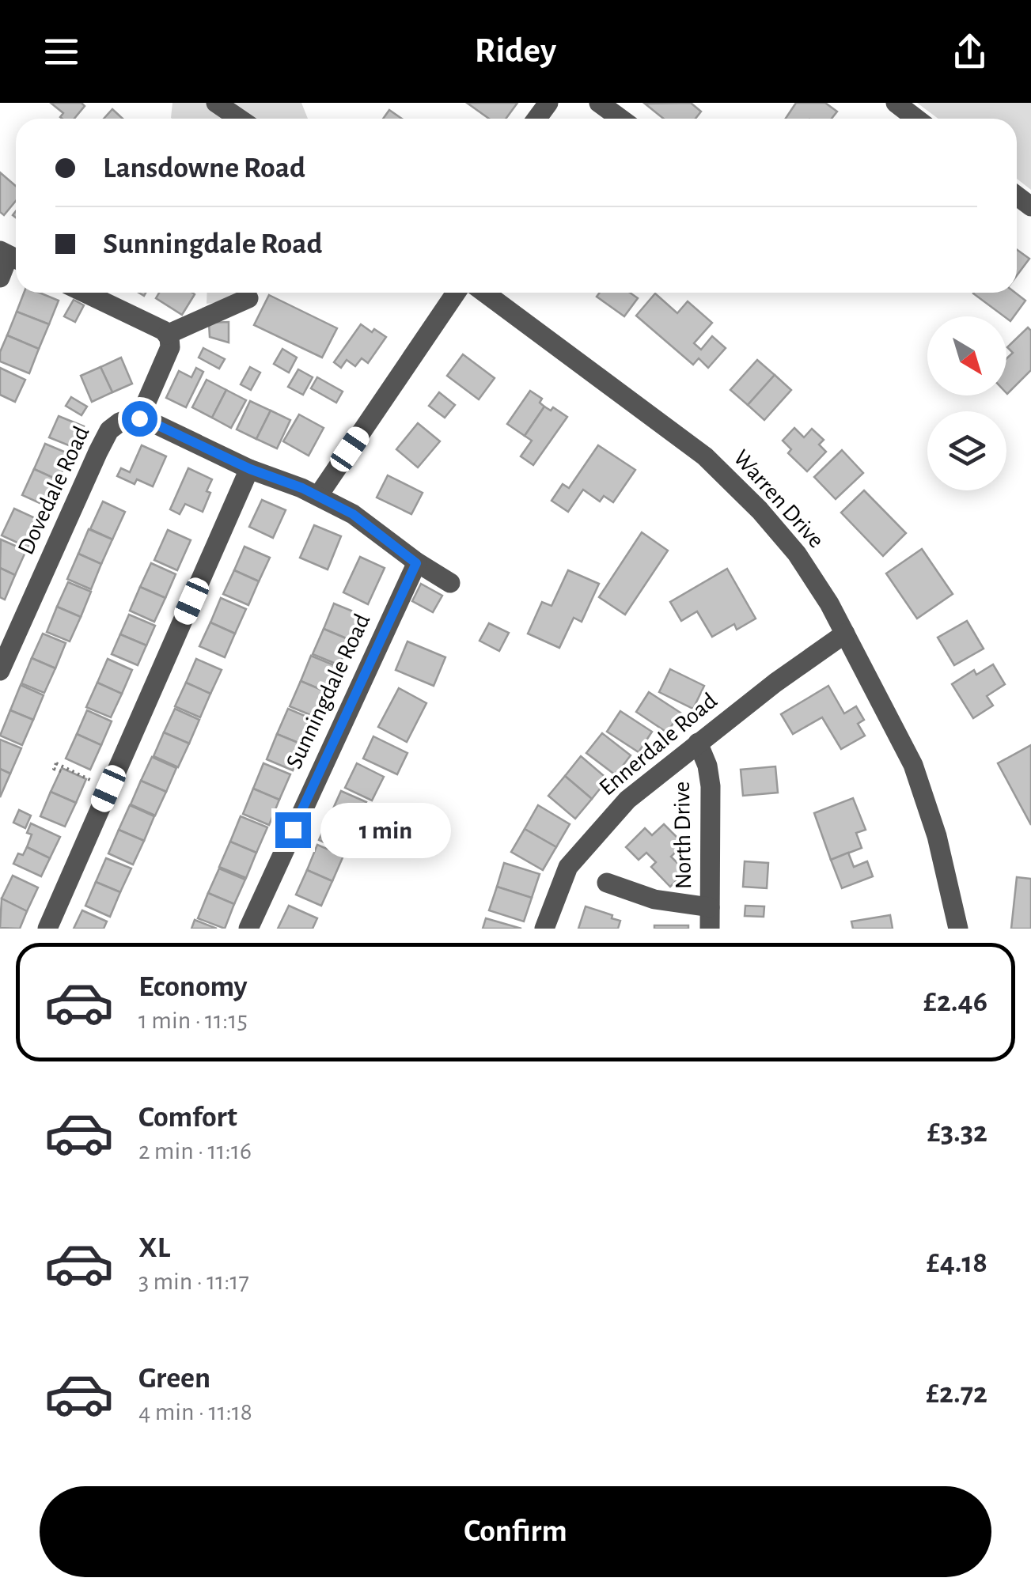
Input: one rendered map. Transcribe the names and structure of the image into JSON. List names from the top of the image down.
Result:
{
  "streets": {
    "street": [
      "Dovedale Road",
      "Warren Drive",
      "Sunningdale Road",
      "Ennerdale Road",
      "North Drive"
    ]
  },
  "crossings": [
    ["Warren Drive", "Ennerdale Road"],
    ["Ennerdale Road", "North Drive"]
  ],
  "north": "bottom right",
  "page": {
    "header": "Ridey",
    "banner": ["Lansdowne Road", "Sunningdale Road"],
    "bubble": "1 min",
    "list": [
      {
        "name": "Economy",
        "note": "1 min · 11:15",
        "value": "£2.46"
      },
      {
        "name": "Comfort",
        "note": "2 min · 11:16",
        "value": "£3.32"
      },
      {
        "name": "XL",
        "note": "3 min · 11:17",
        "value": "£4.18"
      },
      {
        "name": "Green",
        "note": "4 min · 11:18",
        "value": "£2.72"
      }
    ],
    "buttons": "Confirm"
  }
}
